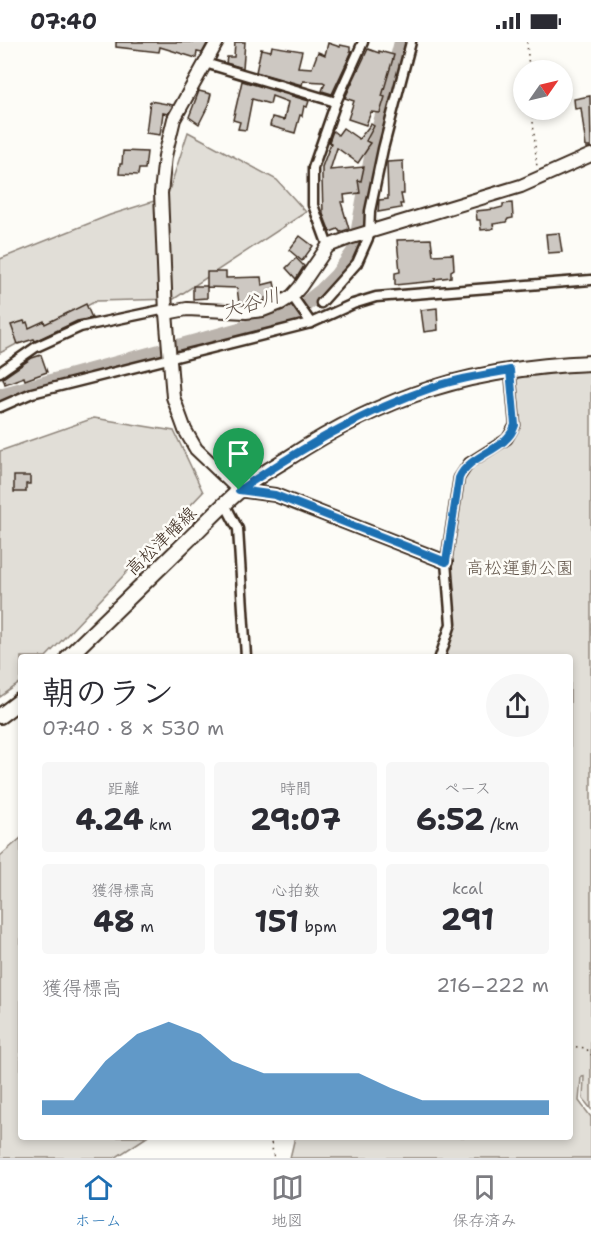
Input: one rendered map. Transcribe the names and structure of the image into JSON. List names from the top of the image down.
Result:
{
  "streets": {
    "main road": ["高松津幡線"]
  },
  "water": ["大谷川"],
  "parks": ["高松運動公園"],
  "north": "top right",
  "page": {
    "status": "07:40",
    "heading": ["朝のラン", "07:40 · 8 × 530 m"],
    "stats": [
      ["距離", "4.24 km"],
      ["時間", "29:07"],
      ["ペース", "6:52 /km"],
      ["獲得標高", "48 m"],
      ["心拍数", "151 bpm"],
      ["kcal", "291"]
    ],
    "chart": ["獲得標高", "216–222 m"],
    "tabs": ["ホーム", "地図", "保存済み"]
  }
}
